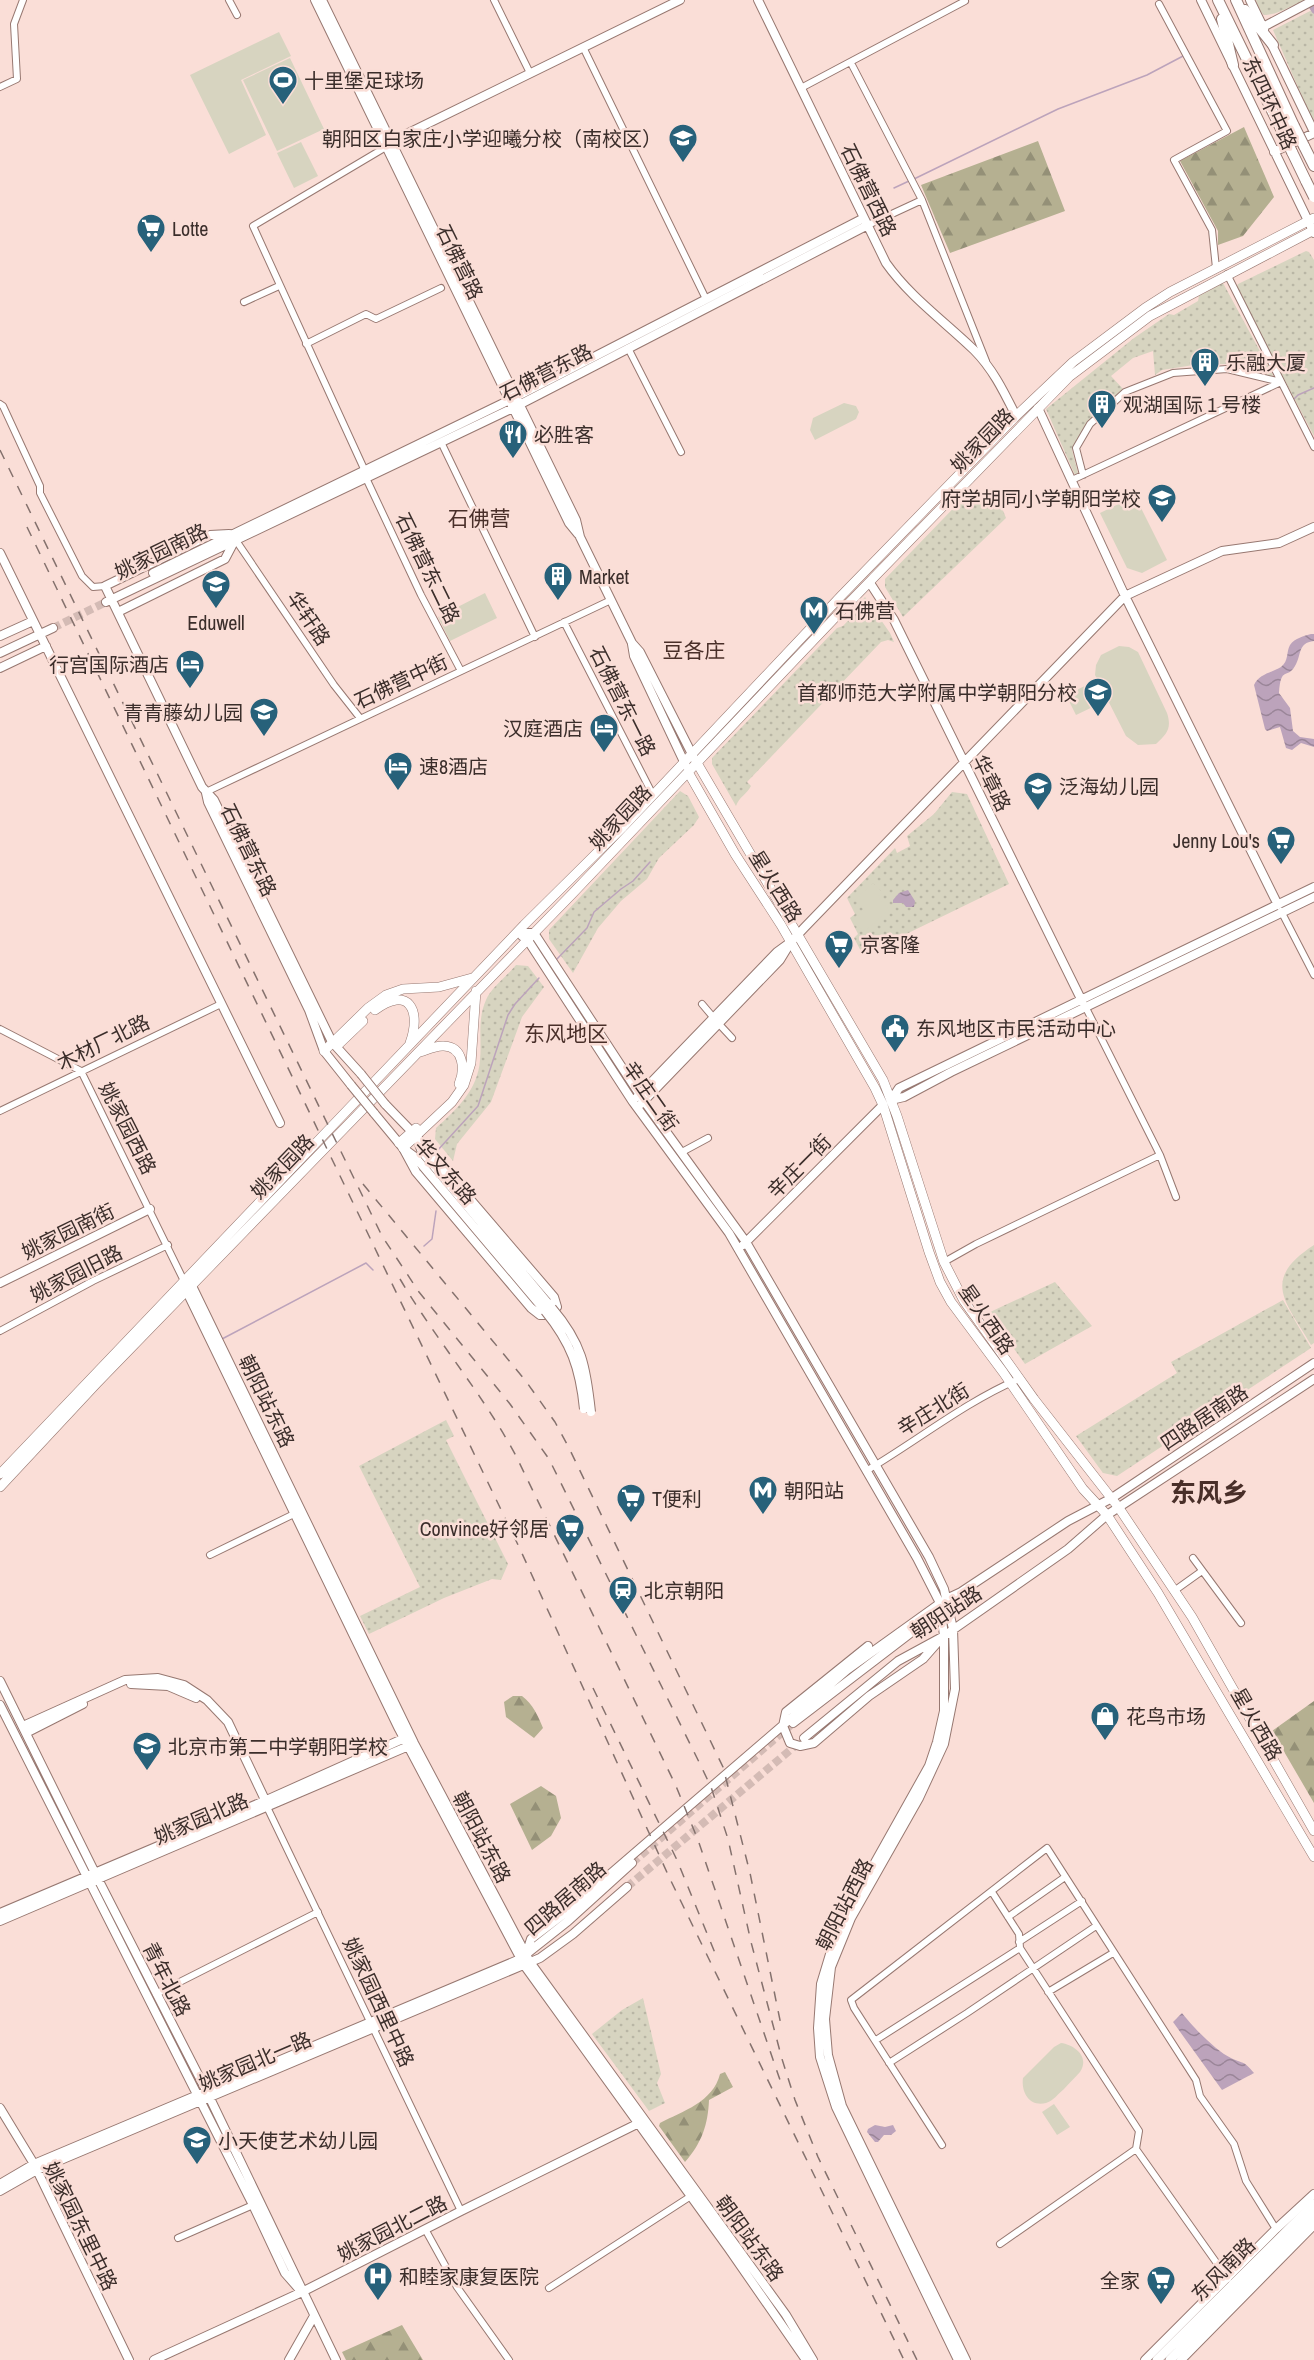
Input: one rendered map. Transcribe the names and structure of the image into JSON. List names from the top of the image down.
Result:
{
  "streets": {
    "highway": ["东四环中路"],
    "main road": ["姚家园路", "星火西路", "东风南路"],
    "street": [
      "石佛营西路",
      "石佛营路",
      "石佛营东路",
      "姚家园南路",
      "石佛营东二路",
      "华轩路",
      "石佛营中街",
      "石佛营东一路",
      "华章路",
      "木材厂北路",
      "辛庄二街",
      "姚家园西路",
      "辛庄一街",
      "华文东路",
      "姚家园南街",
      "姚家园旧路",
      "朝阳站东路",
      "辛庄北街",
      "四路居南路",
      "朝阳站路",
      "姚家园北路",
      "朝阳站西路",
      "青年北路",
      "姚家园西里中路",
      "姚家园北一路",
      "姚家园东里中路",
      "姚家园北二路"
    ]
  },
  "crossings": [
    ["东四环中路", "姚家园路"],
    ["石佛营西路", "石佛营东路"],
    ["石佛营西路", "姚家园路"],
    ["石佛营路", "石佛营东路"],
    ["石佛营路", "姚家园路"],
    ["石佛营路", "石佛营东二路"],
    ["石佛营路", "石佛营中街"],
    ["石佛营路", "星火西路"],
    ["石佛营东路", "姚家园南路"],
    ["石佛营东路", "石佛营东二路"],
    ["石佛营东路", "华轩路"],
    ["石佛营东路", "石佛营中街"],
    ["石佛营东路", "华文东路"],
    ["姚家园路", "石佛营东一路"],
    ["姚家园路", "华章路"],
    ["姚家园路", "星火西路"],
    ["姚家园路", "辛庄二街"],
    ["姚家园路", "姚家园西路"],
    ["姚家园路", "朝阳站东路"],
    ["姚家园南路", "华轩路"],
    ["石佛营东二路", "石佛营中街"],
    ["华轩路", "石佛营中街"],
    ["石佛营中街", "石佛营东一路"],
    ["华章路", "辛庄一街"],
    ["星火西路", "辛庄一街"],
    ["星火西路", "辛庄北街"],
    ["星火西路", "四路居南路"],
    ["星火西路", "朝阳站路"],
    ["木材厂北路", "姚家园西路"],
    ["辛庄二街", "辛庄一街"],
    ["辛庄二街", "辛庄北街"],
    ["辛庄二街", "朝阳站西路"],
    ["姚家园西路", "姚家园南街"],
    ["姚家园西路", "姚家园旧路"],
    ["姚家园西路", "朝阳站东路"],
    ["朝阳站东路", "四路居南路"],
    ["朝阳站东路", "姚家园北路"],
    ["朝阳站东路", "姚家园北一路"],
    ["朝阳站东路", "姚家园北二路"],
    ["辛庄北街", "朝阳站西路"],
    ["四路居南路", "朝阳站路"],
    ["四路居南路", "姚家园北一路"],
    ["朝阳站路", "朝阳站西路"],
    ["姚家园北路", "青年北路"],
    ["姚家园北路", "姚家园西里中路"],
    ["青年北路", "姚家园西里中路"],
    ["青年北路", "姚家园北一路"],
    ["青年北路", "姚家园北二路"],
    ["姚家园西里中路", "姚家园北一路"],
    ["姚家园西里中路", "姚家园北二路"],
    ["姚家园北一路", "姚家园东里中路"]
  ],
  "districts": [
    "石佛营",
    "豆各庄",
    "东风地区",
    "东风乡"
  ],
  "places": {
    "sports": ["十里堡足球场"],
    "school or university": [
      "朝阳区白家庄小学迎曦分校（南校区）",
      "府学胡同小学朝阳学校",
      "Eduwell",
      "首都师范大学附属中学朝阳分校",
      "青青藤幼儿园",
      "泛海幼儿园",
      "北京市第二中学朝阳学校",
      "小天使艺术幼儿园"
    ],
    "supermarket": [
      "Lotte",
      "Jenny Lou's",
      "京客隆",
      "T便利",
      "Convince好邻居",
      "全家"
    ],
    "building": ["乐融大厦", "观湖国际 1 号楼", "Market"],
    "restaurant": ["必胜客"],
    "metro station": ["石佛营", "朝阳站"],
    "hotel": ["行宫国际酒店", "汉庭酒店", "速8酒店"],
    "public building": ["东风地区市民活动中心"],
    "station": ["北京朝阳"],
    "shop": ["花鸟市场"],
    "hospital": ["和睦家康复医院"]
  }
}
